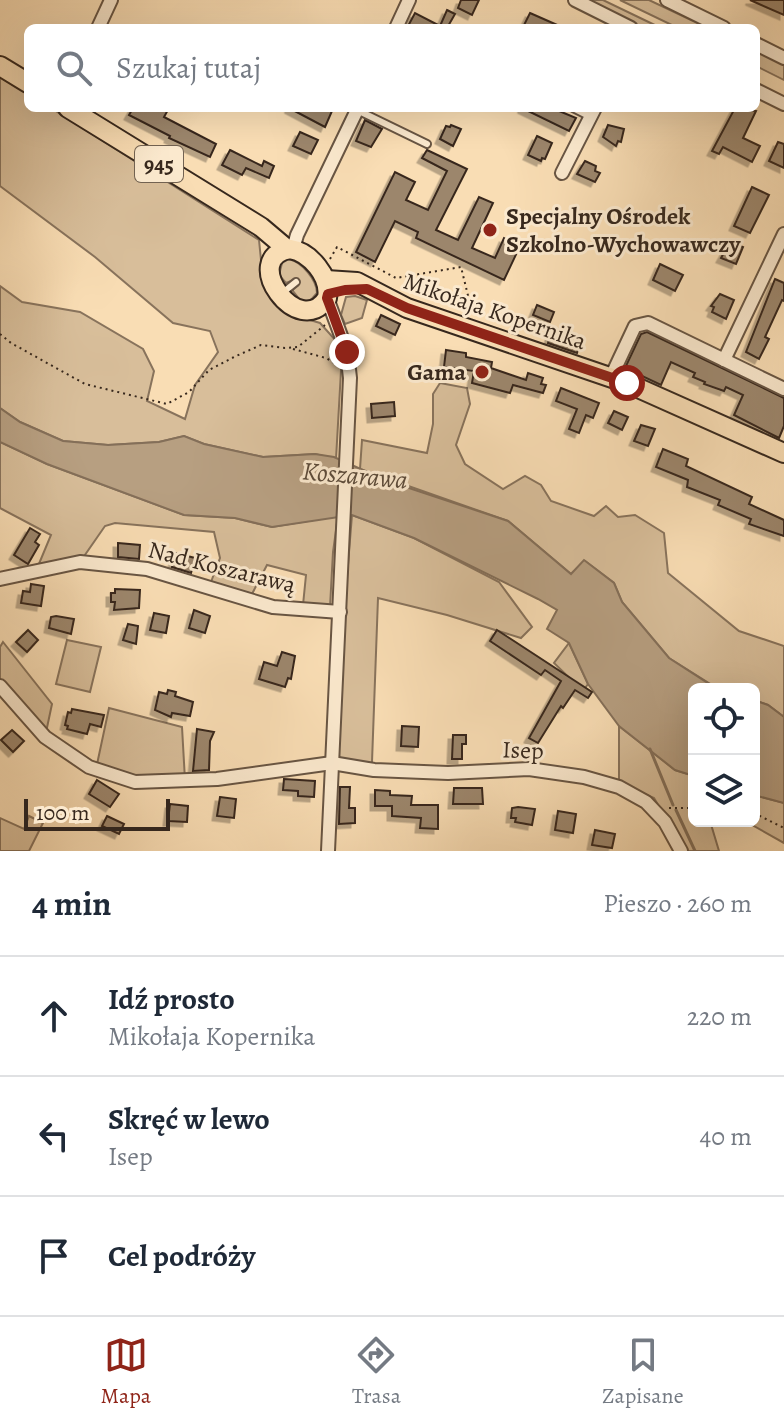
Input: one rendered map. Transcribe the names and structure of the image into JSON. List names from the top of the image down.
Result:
{
  "streets": {
    "main road": ["945", "Mikołaja Kopernika"],
    "street": ["Nad Koszarawą", "Isep"]
  },
  "crossings": [
    ["945", "Mikołaja Kopernika"]
  ],
  "water": ["Koszarawa"],
  "places": ["Specjalny Ośrodek Szkolno-Wychowawczy", "Gama"],
  "scale_bar": "100 m",
  "page": {
    "search": "Szukaj tutaj",
    "scale": "100 m",
    "heading": ["4 min", "Pieszo · 260 m"],
    "list": [
      ["Idź prosto", "Mikołaja Kopernika", "220 m"],
      ["Skręć w lewo", "Isep", "40 m"],
      "Cel podróży"
    ],
    "nav": ["Mapa", "Trasa", "Zapisane"]
  }
}
